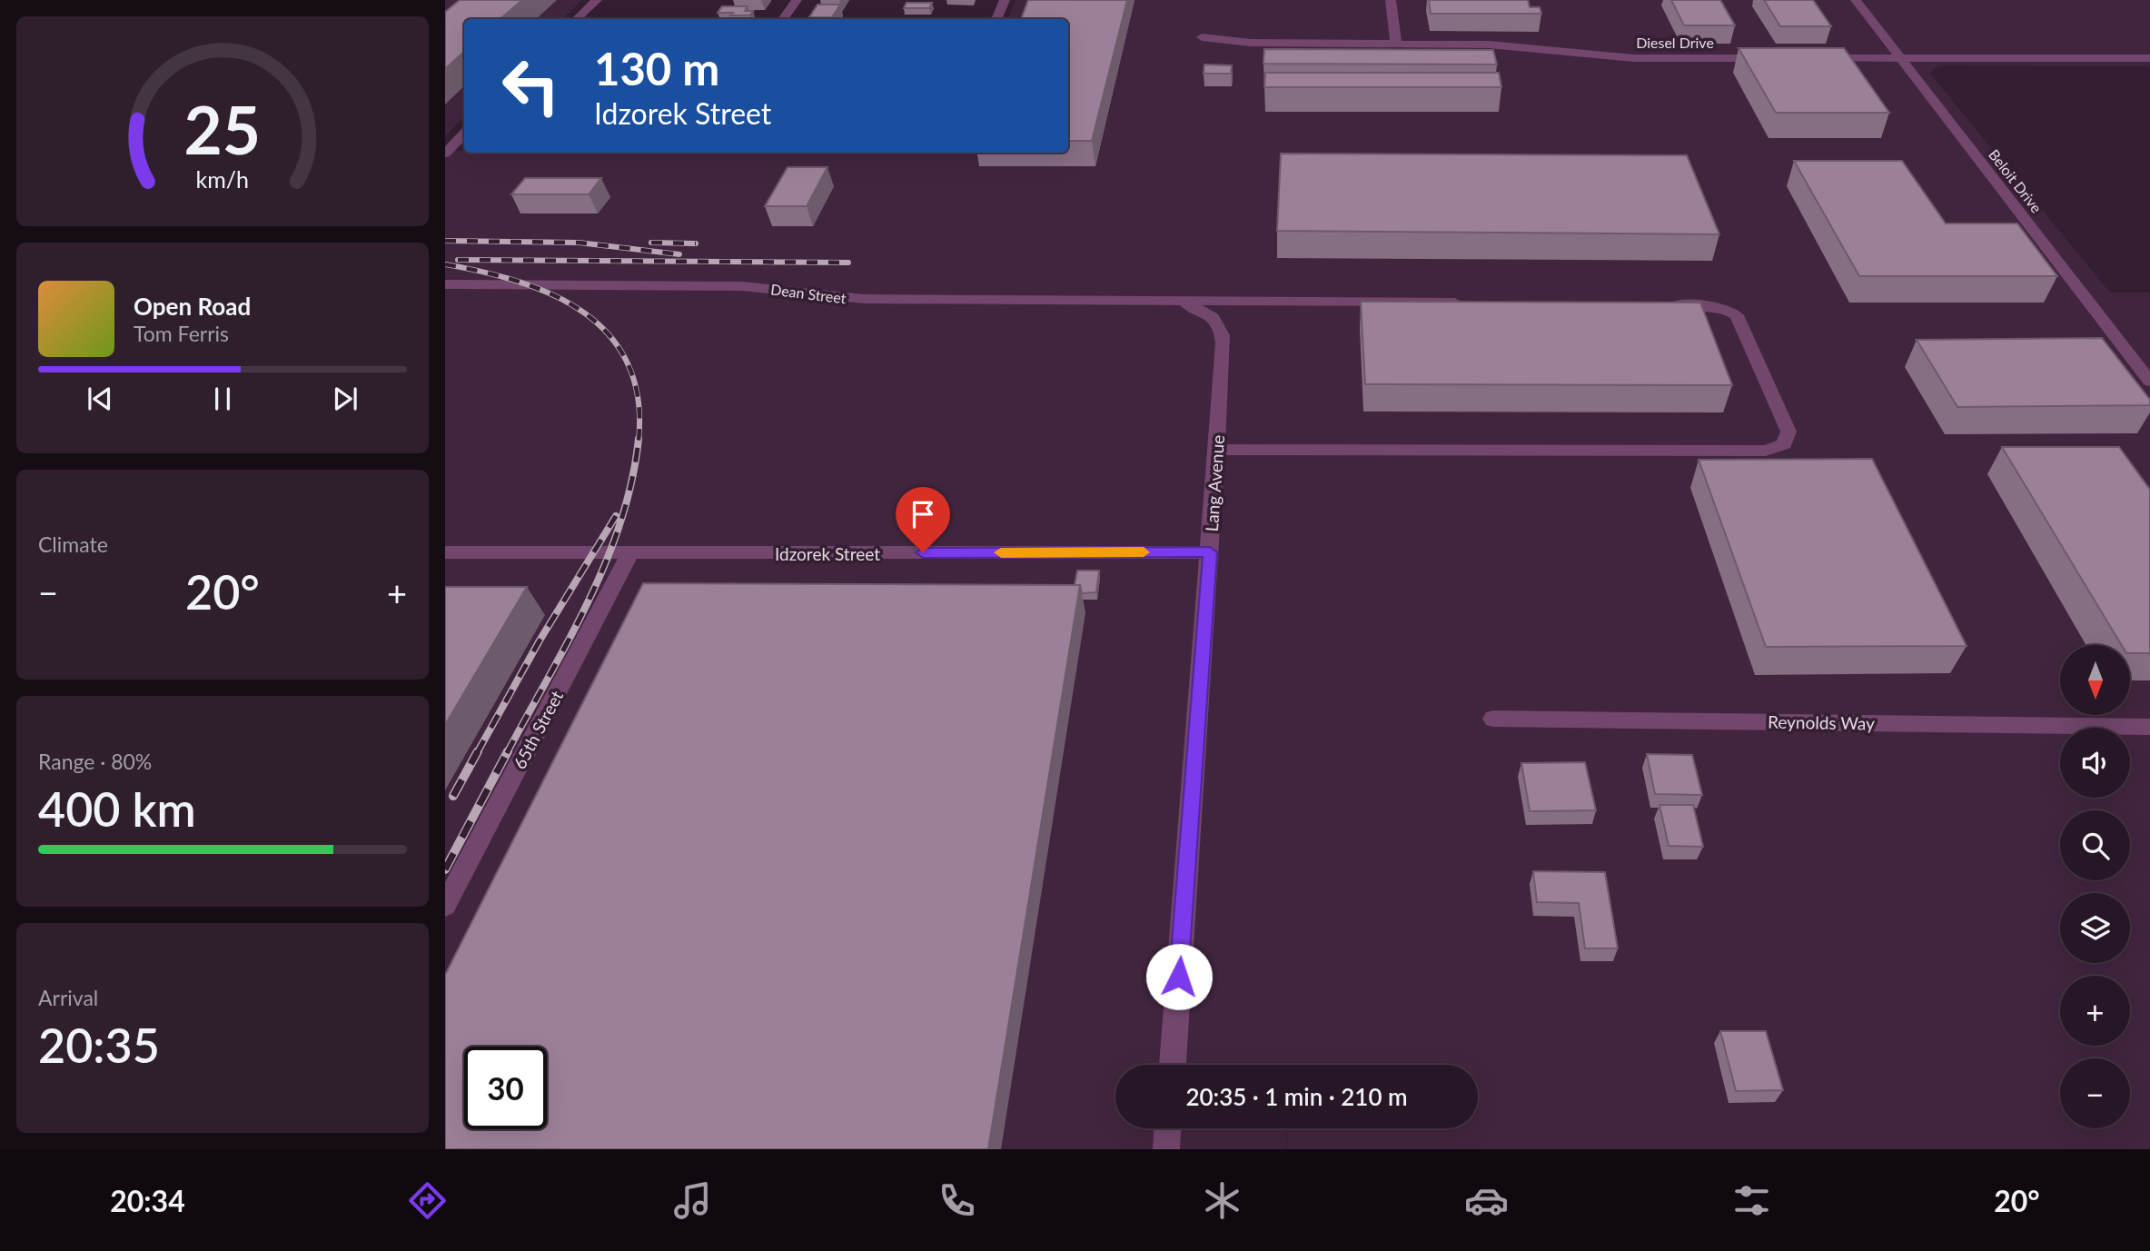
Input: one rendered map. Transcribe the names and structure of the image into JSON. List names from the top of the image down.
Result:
{
  "streets": {
    "street": [
      "Diesel Drive",
      "Beloit Drive",
      "Dean Street",
      "Lang Avenue",
      "Idzorek Street",
      "Reynolds Way",
      "65th Street"
    ]
  },
  "crossings": [
    ["Dean Street", "Lang Avenue"],
    ["Lang Avenue", "Idzorek Street"],
    ["Idzorek Street", "65th Street"]
  ],
  "north": "bottom",
  "page": {
    "turn": ["130 m", "Idzorek Street"],
    "song": ["Open Road", "Tom Ferris"],
    "tile": [
      "Climate",
      ["Range · 80%", "400 km"],
      ["Arrival", "20:35"]
    ],
    "heat": ["−", "20°", "+"],
    "map_buttons": ["+", "−"],
    "limit": "30",
    "trip": "20:35 · 1 min · 210 m",
    "tabs": ["20:34", "20°"],
    "gauge": ["25", "km/h"]
  }
}
